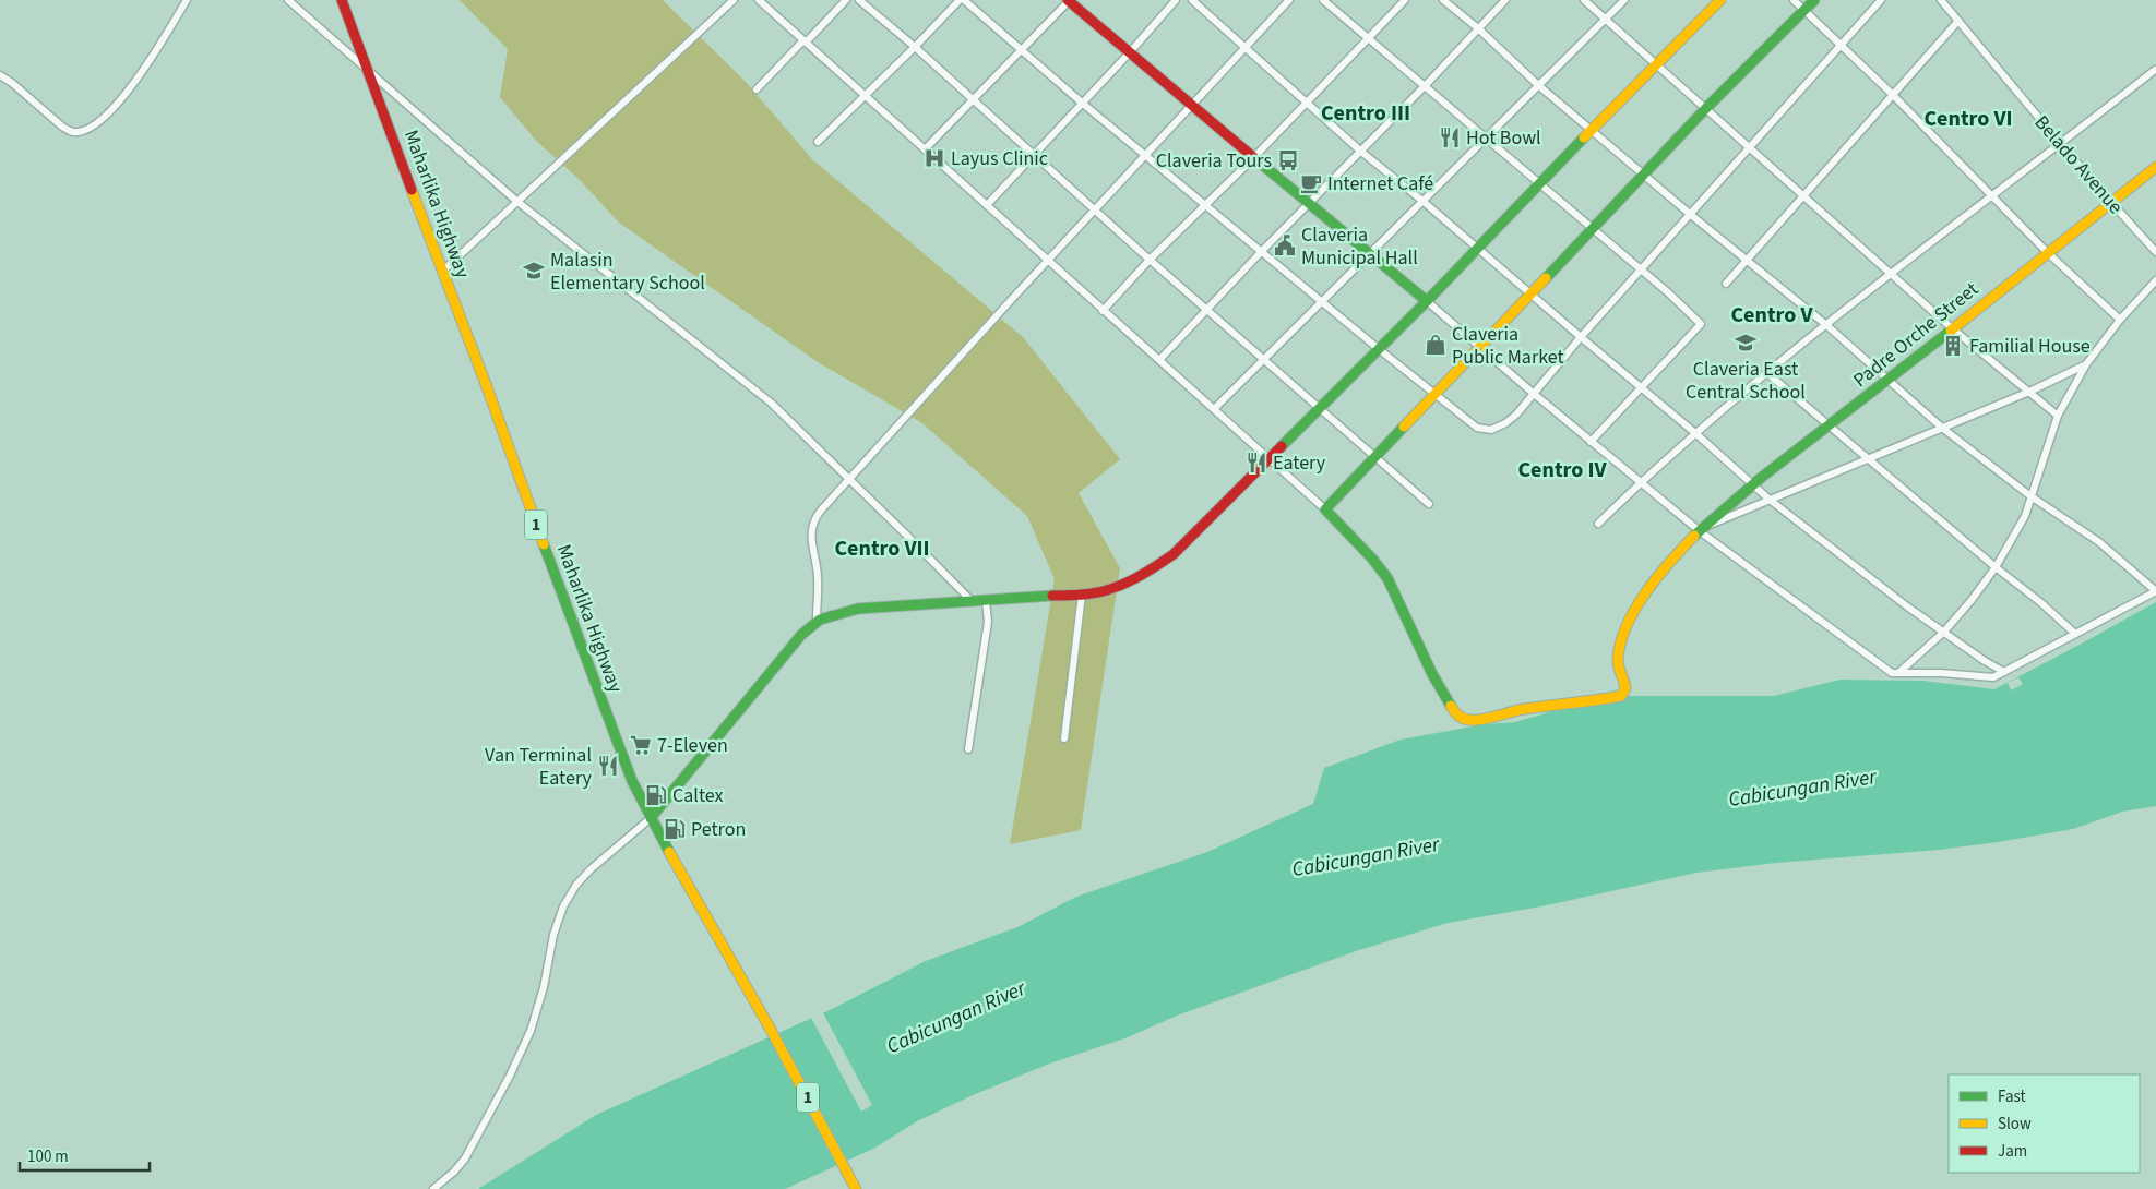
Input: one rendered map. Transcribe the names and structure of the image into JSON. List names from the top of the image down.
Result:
{
  "streets": {
    "main road": ["Maharlika Highway", "Padre Orche Street", "1"],
    "street": ["Belado Avenue"]
  },
  "crossings": [
    ["Belado Avenue", "Padre Orche Street"]
  ],
  "districts": [
    "Centro III",
    "Centro VI",
    "Centro V",
    "Centro IV",
    "Centro VII"
  ],
  "water": ["Cabicungan River"],
  "places": {
    "restaurant": ["Hot Bowl", "Eatery", "Van Terminal Eatery"],
    "hospital": ["Layus Clinic"],
    "bus stop": ["Claveria Tours"],
    "cafe": ["Internet Café"],
    "public building": ["Claveria Municipal Hall"],
    "school or university": ["Malasin Elementary School", "Claveria East Central School"],
    "shop": ["Claveria Public Market"],
    "building": ["Familial House"],
    "supermarket": ["7-Eleven"],
    "fuel station": ["Caltex", "Petron"]
  },
  "legend": ["Fast", "Slow", "Jam"],
  "scale_bar": "100 m"
}
